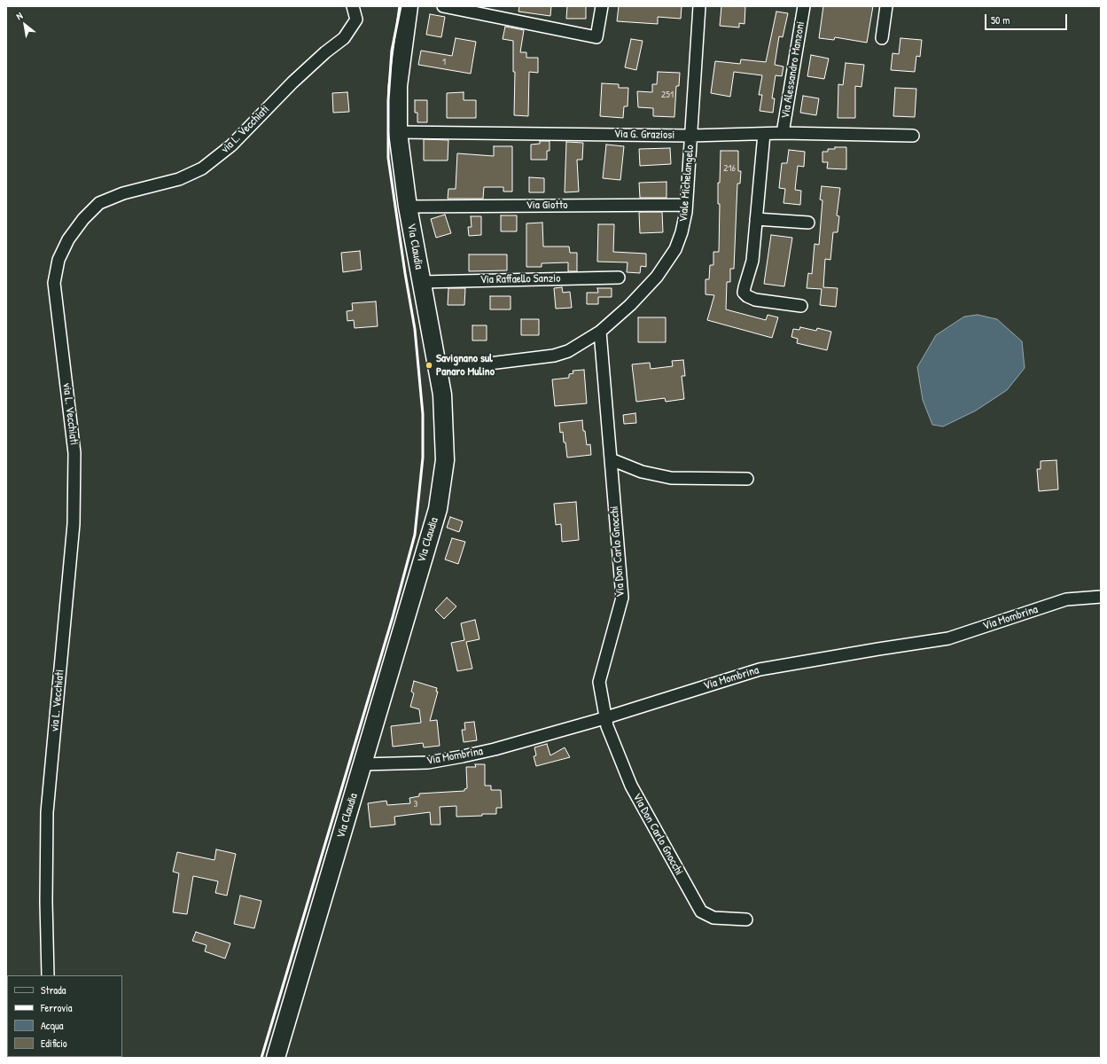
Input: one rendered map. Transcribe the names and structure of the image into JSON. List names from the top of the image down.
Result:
{
  "streets": {
    "main road": ["Via Claudia"],
    "street": [
      "Via Alessandro Manzoni",
      "via L. Vecchiati",
      "Via G. Graziosi",
      "Viale Michelangelo",
      "Via Giotto",
      "Via Raffaello Sanzio",
      "Via Don Carlo Gnocchi",
      "Via Mombrina"
    ]
  },
  "crossings": [
    ["Via Alessandro Manzoni", "Via G. Graziosi"],
    ["Via G. Graziosi", "Viale Michelangelo"],
    ["Via G. Graziosi", "Via Claudia"],
    ["Viale Michelangelo", "Via Giotto"],
    ["Viale Michelangelo", "Via Claudia"],
    ["Viale Michelangelo", "Via Don Carlo Gnocchi"],
    ["Via Giotto", "Via Claudia"],
    ["Via Claudia", "Via Raffaello Sanzio"],
    ["Via Claudia", "Via Mombrina"],
    ["Via Don Carlo Gnocchi", "Via Mombrina"]
  ],
  "places": ["Savignano sul Panaro Mulino"],
  "house_numbers": [
    "1",
    "251",
    "216",
    "3"
  ],
  "legend": [
    "Strada",
    "Ferrovia",
    "Acqua",
    "Edificio"
  ],
  "scale_bar": "50 m",
  "north": "top left"
}
